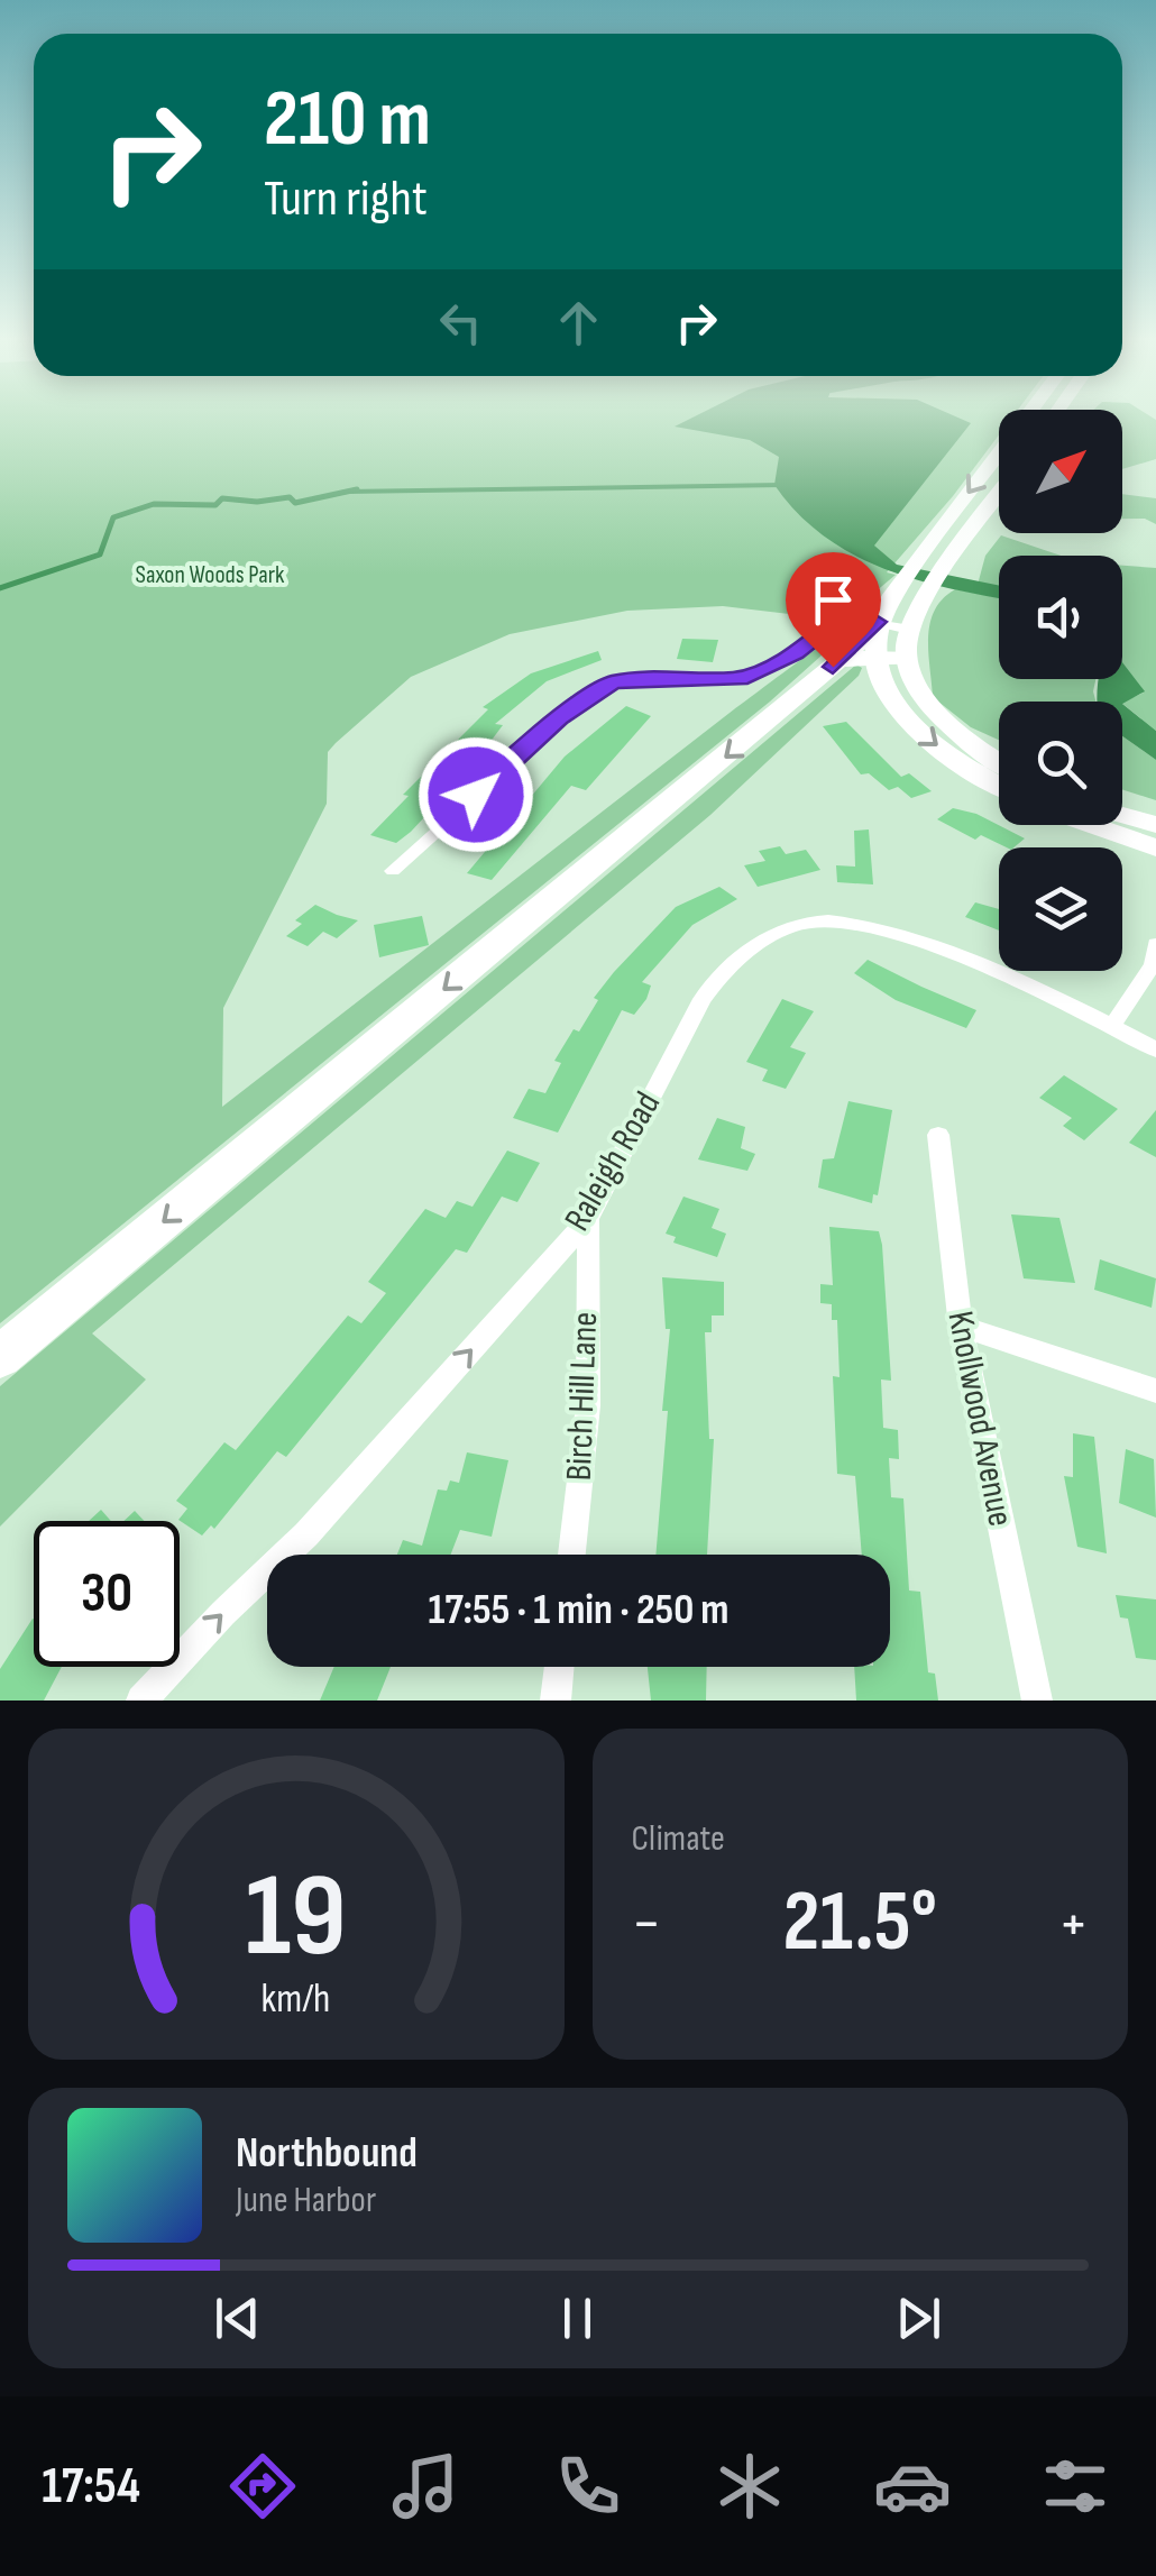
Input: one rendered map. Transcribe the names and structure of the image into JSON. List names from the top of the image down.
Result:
{
  "streets": {
    "street": ["Raleigh Road", "Birch Hill Lane", "Knollwood Avenue"]
  },
  "crossings": [
    ["Raleigh Road", "Birch Hill Lane"]
  ],
  "one_way": ["Raleigh Road"],
  "parks": ["Saxon Woods Park"],
  "north": "top right",
  "page": {
    "turn": ["210 m", "Turn right"],
    "limit": "30",
    "trip": "17:55 · 1 min · 250 m",
    "tile": "Climate",
    "heat": ["−", "21.5°", "+"],
    "song": ["Northbound", "June Harbor"],
    "tabs": "17:54",
    "gauge": ["19", "km/h"]
  }
}
